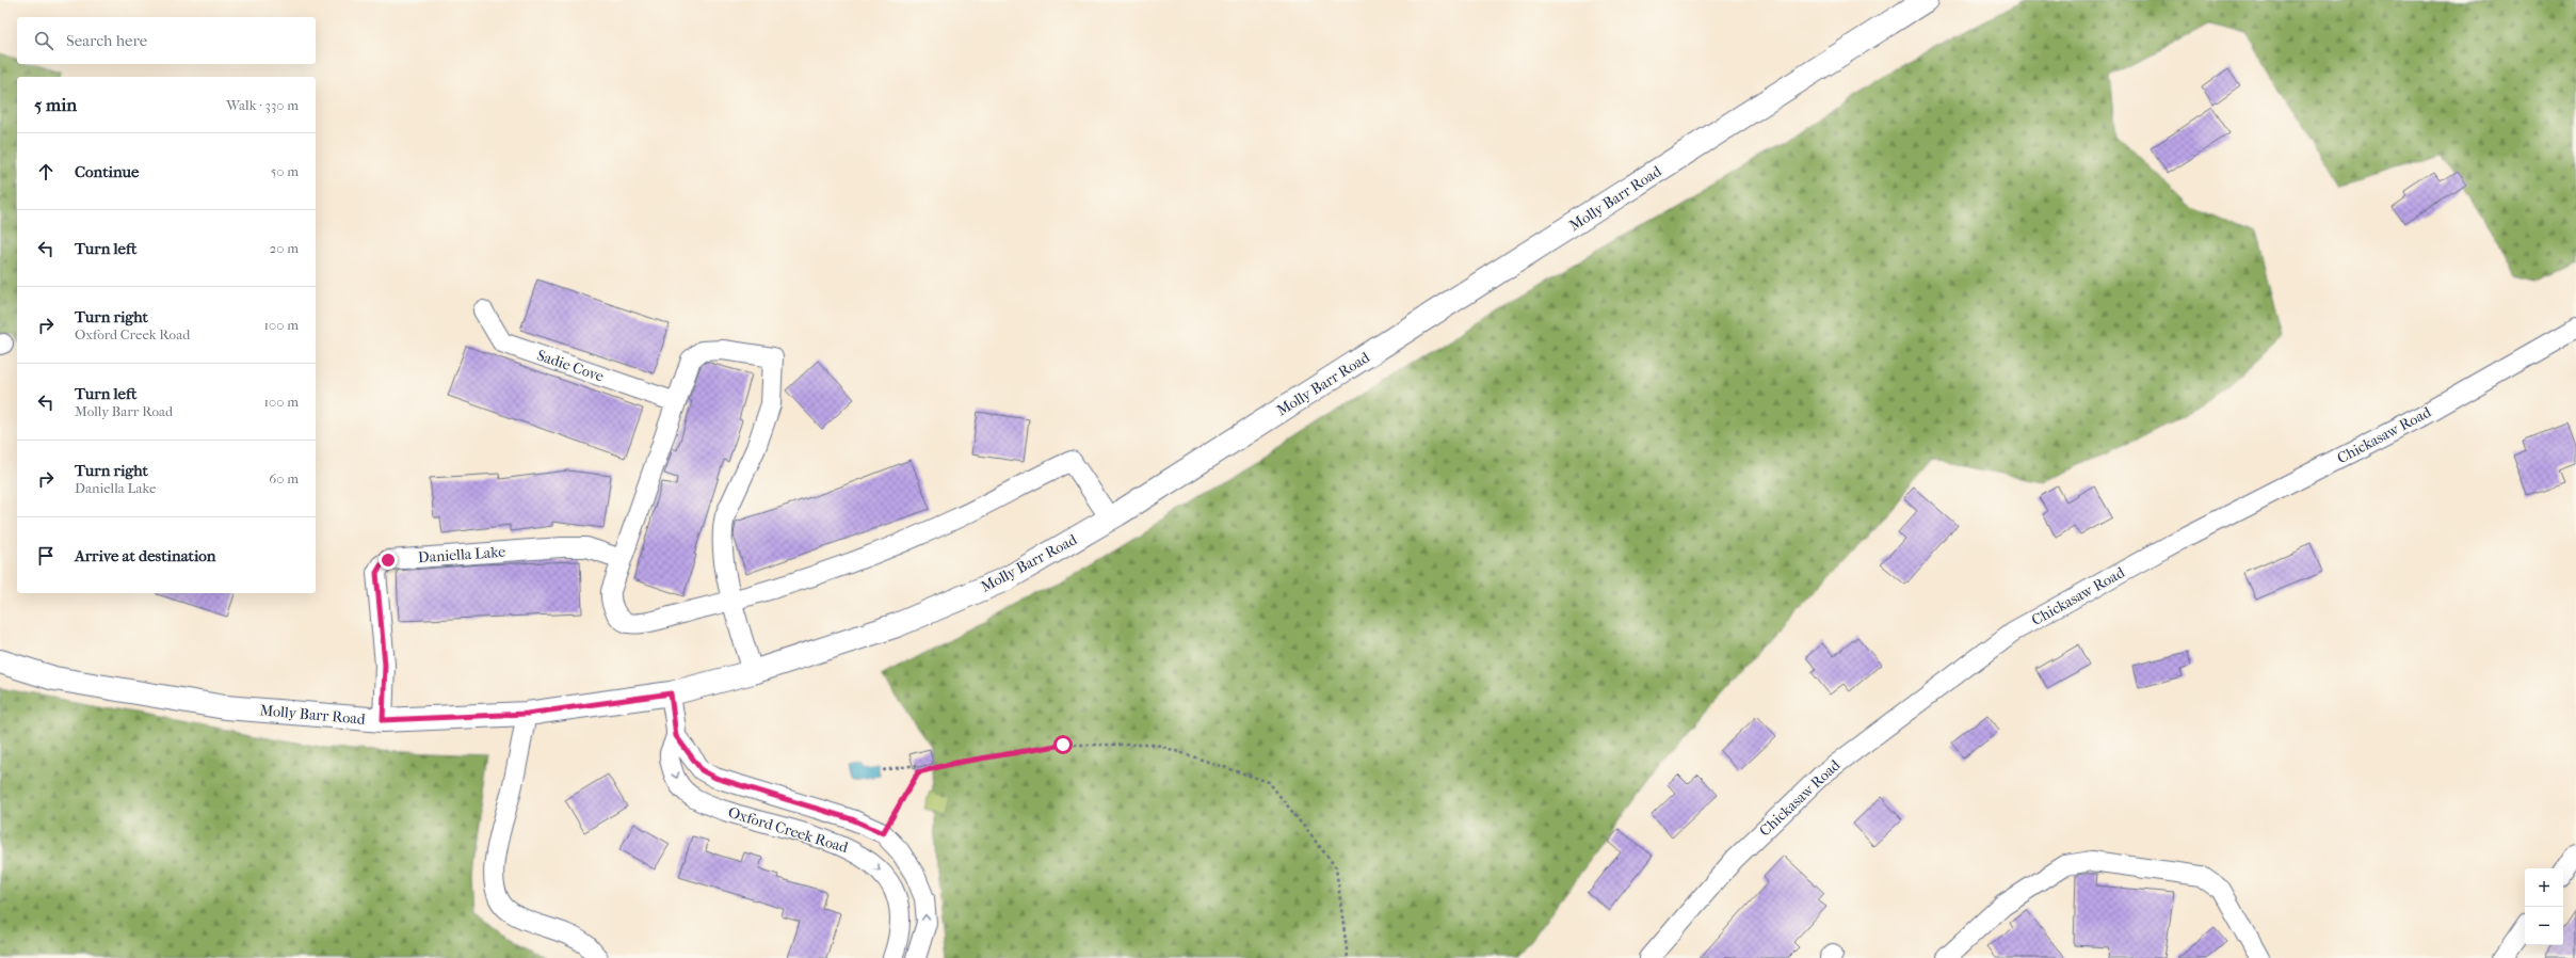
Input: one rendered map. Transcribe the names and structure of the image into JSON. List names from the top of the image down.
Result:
{
  "streets": {
    "main road": ["Molly Barr Road"],
    "street": [
      "Sadie Cove",
      "Chickasaw Road",
      "Daniella Lake",
      "Oxford Creek Road"
    ]
  },
  "crossings": [
    ["Molly Barr Road", "Daniella Lake"],
    ["Molly Barr Road", "Oxford Creek Road"]
  ],
  "page": {
    "search": "Search here",
    "heading": ["5 min", "Walk · 330 m"],
    "list": [
      ["Continue", "50 m"],
      ["Turn left", "20 m"],
      ["Turn right", "Oxford Creek Road", "100 m"],
      ["Turn left", "Molly Barr Road", "100 m"],
      ["Turn right", "Daniella Lake", "60 m"],
      "Arrive at destination"
    ],
    "map_buttons": ["+", "−"]
  }
}
